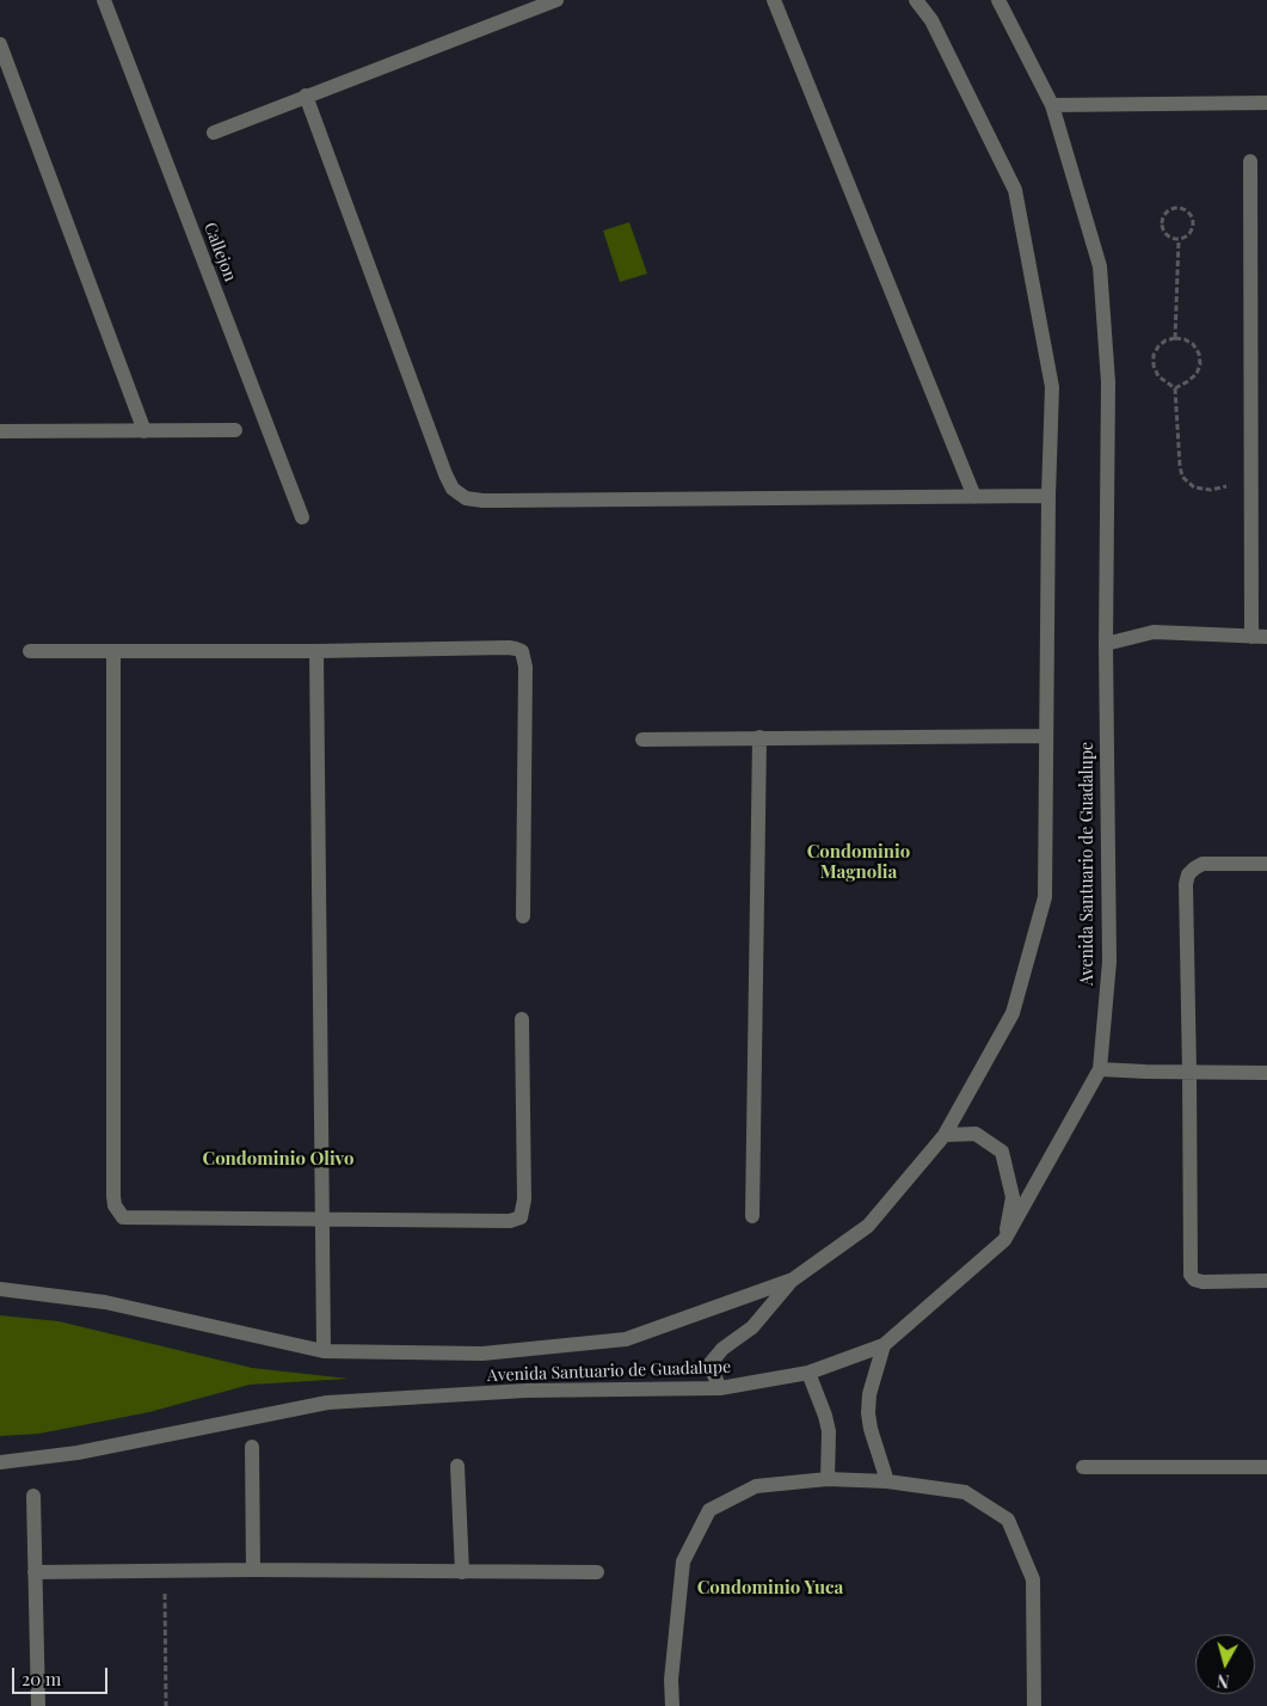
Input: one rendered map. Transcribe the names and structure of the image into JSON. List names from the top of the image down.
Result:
{
  "streets": {
    "street": ["Callejon", "Avenida Santuario de Guadalupe"]
  },
  "districts": ["Condominio Magnolia", "Condominio Olivo", "Condominio Yuca"],
  "scale_bar": "20 m",
  "north": "bottom"
}
